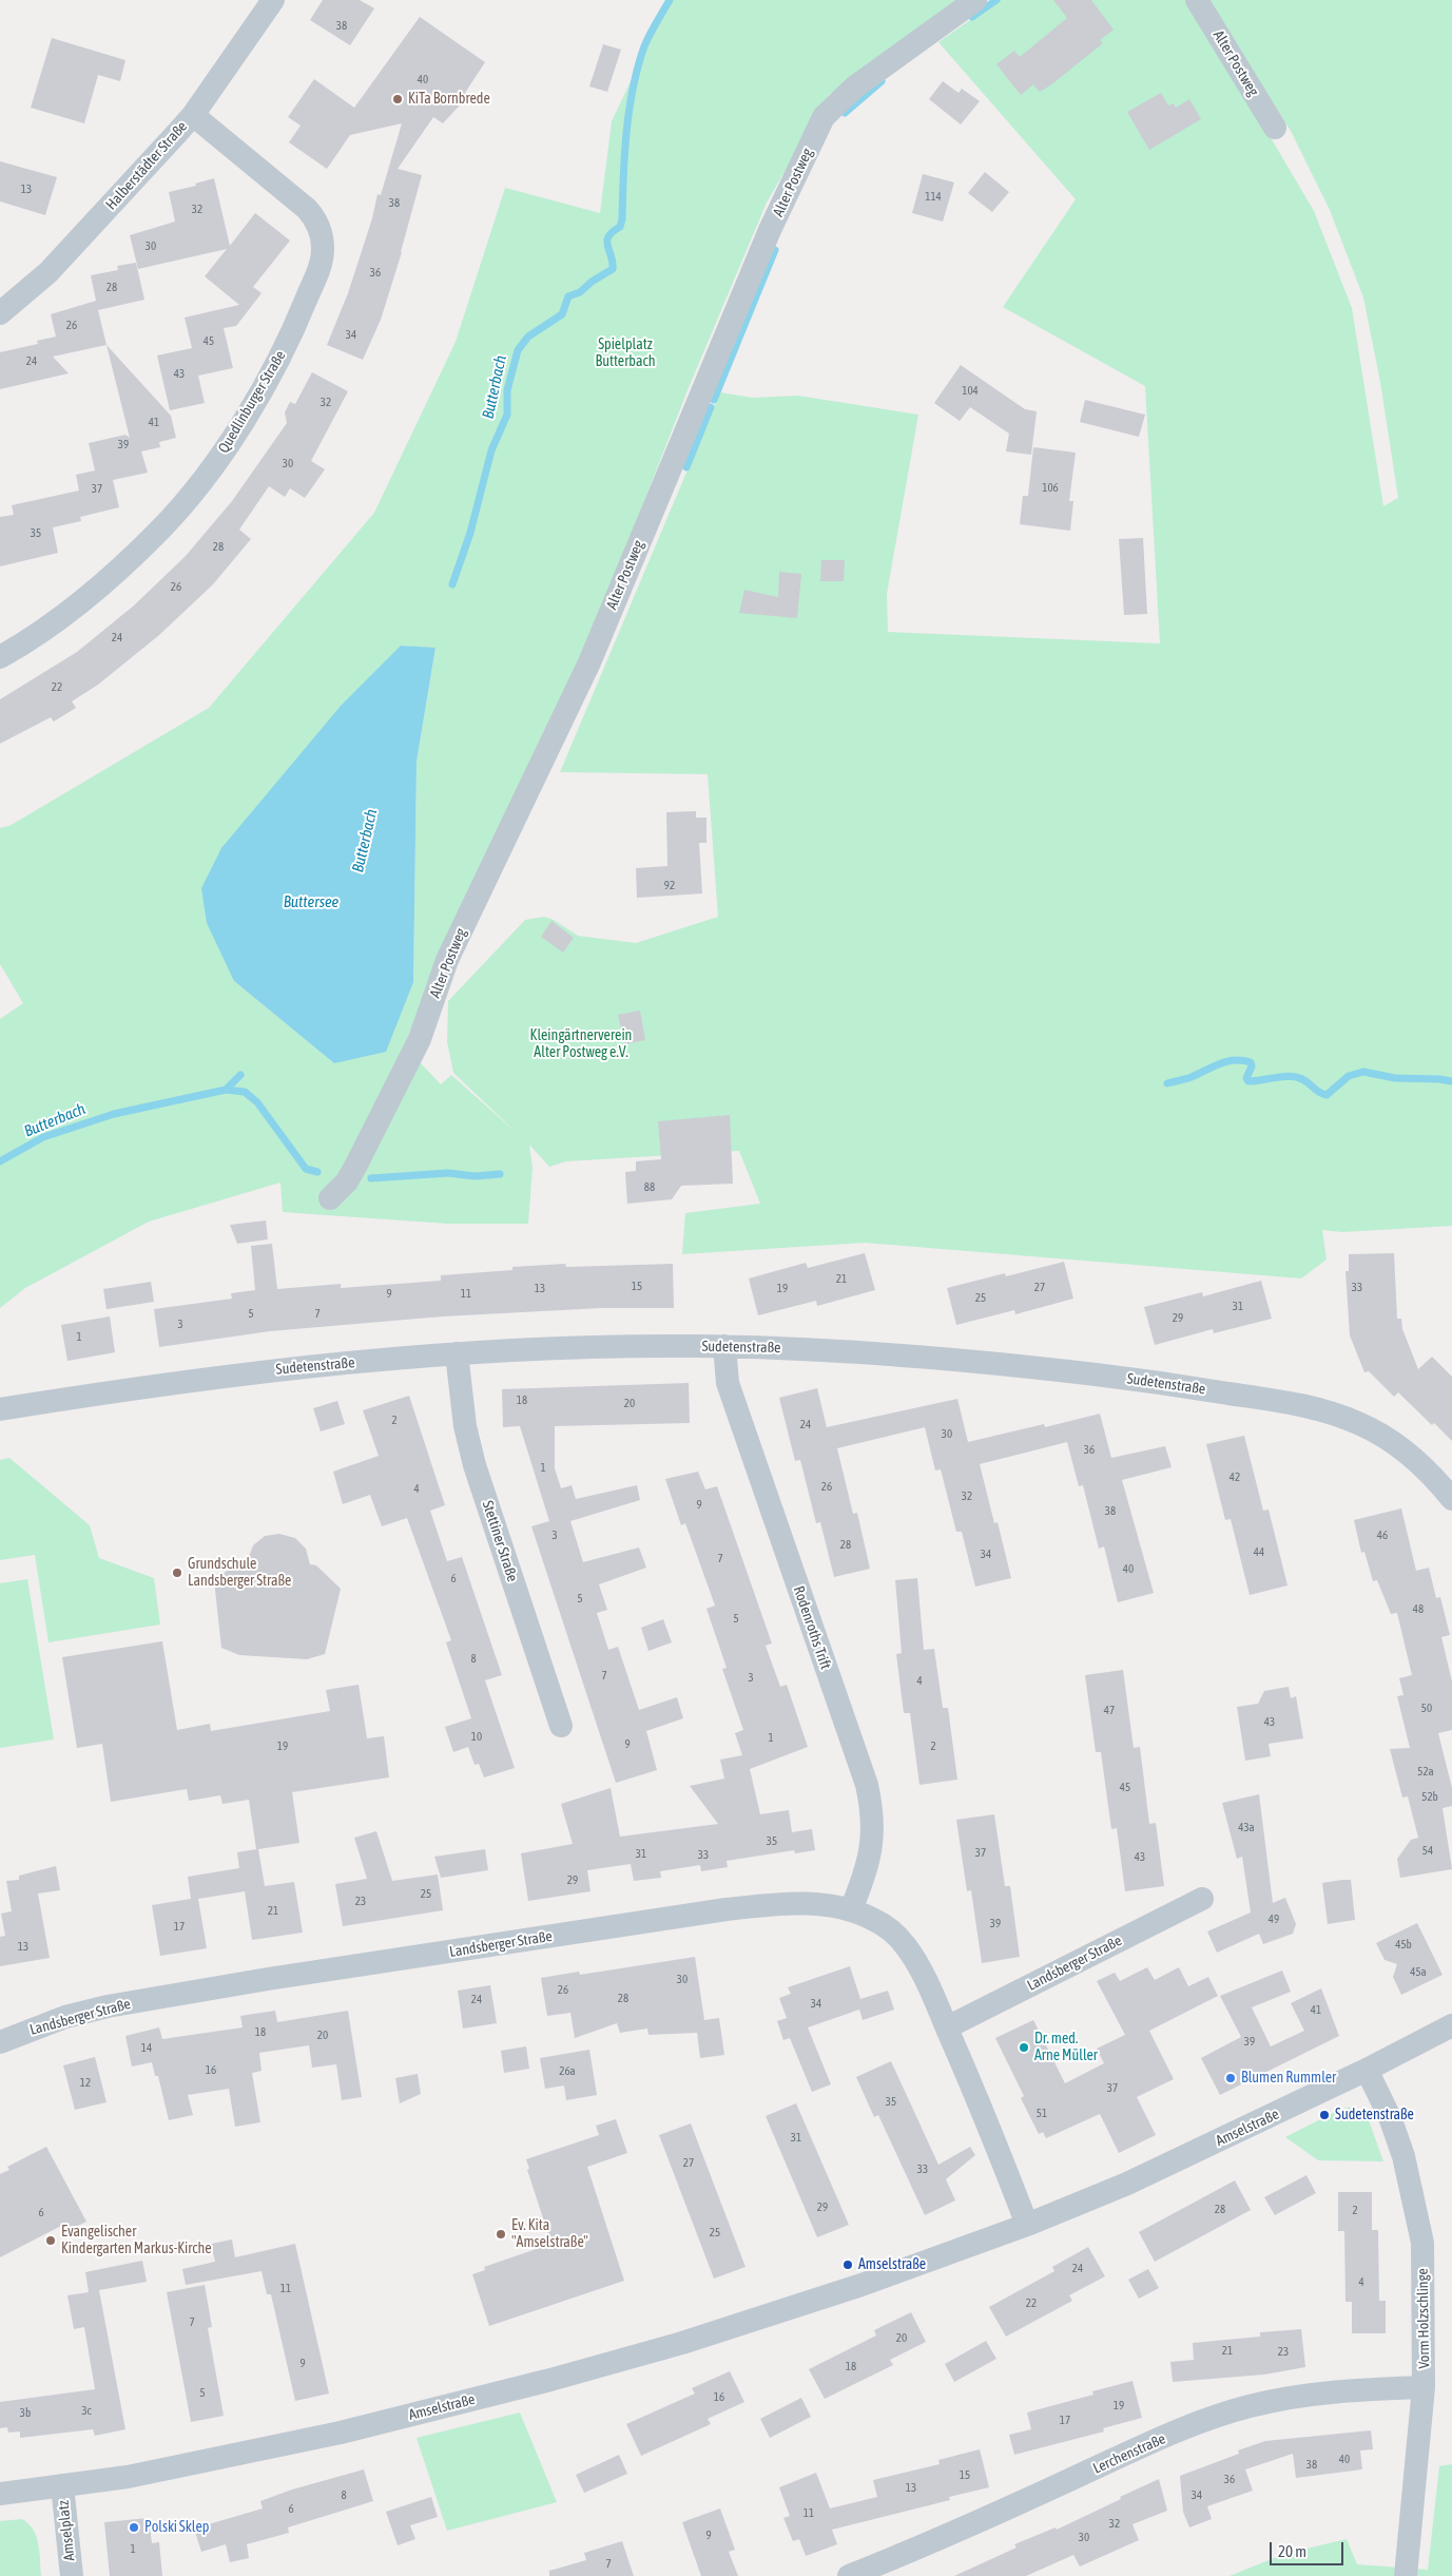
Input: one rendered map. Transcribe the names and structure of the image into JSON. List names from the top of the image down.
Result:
{
  "streets": {
    "street": [
      "Alter Postweg",
      "Halberstädter Straße",
      "Quedlinburger Straße",
      "Sudetenstraße",
      "Stettiner Straße",
      "Rodenroths Trift",
      "Landsberger Straße",
      "Amselstraße",
      "Vorm Holzschlinge",
      "Lerchenstraße",
      "Amselplatz"
    ]
  },
  "crossings": [
    ["Halberstädter Straße", "Quedlinburger Straße"],
    ["Sudetenstraße", "Stettiner Straße"],
    ["Sudetenstraße", "Rodenroths Trift"],
    ["Rodenroths Trift", "Landsberger Straße"],
    ["Landsberger Straße", "Amselstraße"],
    ["Amselstraße", "Vorm Holzschlinge"],
    ["Amselstraße", "Amselplatz"],
    ["Vorm Holzschlinge", "Lerchenstraße"]
  ],
  "water": ["Butterbach", "Buttersee"],
  "parks": ["Spielplatz Butterbach", "Kleingärtnerverein Alter Postweg e.V."],
  "places": [
    "KiTa Bornbrede",
    "Grundschule Landsberger Straße",
    "Dr. med. Arne Müller",
    "Blumen Rummler",
    "Sudetenstraße",
    "Ev. Kita \"Amselstraße\"",
    "Evangelischer Kindergarten Markus-Kirche",
    "Amselstraße",
    "Polski Sklep"
  ],
  "house_numbers": [
    "38",
    "40",
    "13",
    "114",
    "38",
    "32",
    "30",
    "36",
    "28",
    "26",
    "34",
    "45",
    "24",
    "43",
    "104",
    "32",
    "41",
    "39",
    "30",
    "106",
    "37",
    "35",
    "28",
    "26",
    "24",
    "22",
    "92",
    "88",
    "21",
    "15",
    "27",
    "33",
    "13",
    "19",
    "9",
    "11",
    "25",
    "31",
    "5",
    "7",
    "29",
    "3",
    "1",
    "18",
    "20",
    "2",
    "24",
    "30",
    "36",
    "1",
    "42",
    "26",
    "4",
    "32",
    "9",
    "38",
    "3",
    "46",
    "28",
    "44",
    "34",
    "7",
    "40",
    "6",
    "5",
    "48",
    "5",
    "8",
    "7",
    "3",
    "4",
    "50",
    "47",
    "43",
    "10",
    "1",
    "9",
    "19",
    "2",
    "52a",
    "45",
    "52b",
    "43a",
    "35",
    "54",
    "37",
    "31",
    "33",
    "43",
    "29",
    "25",
    "23",
    "21",
    "49",
    "39",
    "17",
    "45b",
    "13",
    "45a",
    "30",
    "26",
    "28",
    "24",
    "34",
    "41",
    "18",
    "20",
    "39",
    "14",
    "16",
    "26a",
    "12",
    "37",
    "35",
    "51",
    "31",
    "27",
    "33",
    "29",
    "28",
    "2",
    "6",
    "25",
    "24",
    "4",
    "11",
    "22",
    "7",
    "20",
    "21",
    "23",
    "9",
    "18",
    "5",
    "16",
    "19",
    "3c",
    "3b",
    "17",
    "40",
    "38",
    "15",
    "36",
    "13",
    "8",
    "34",
    "6",
    "11",
    "32",
    "9",
    "30",
    "1",
    "7"
  ],
  "scale_bar": "20 m"
}
